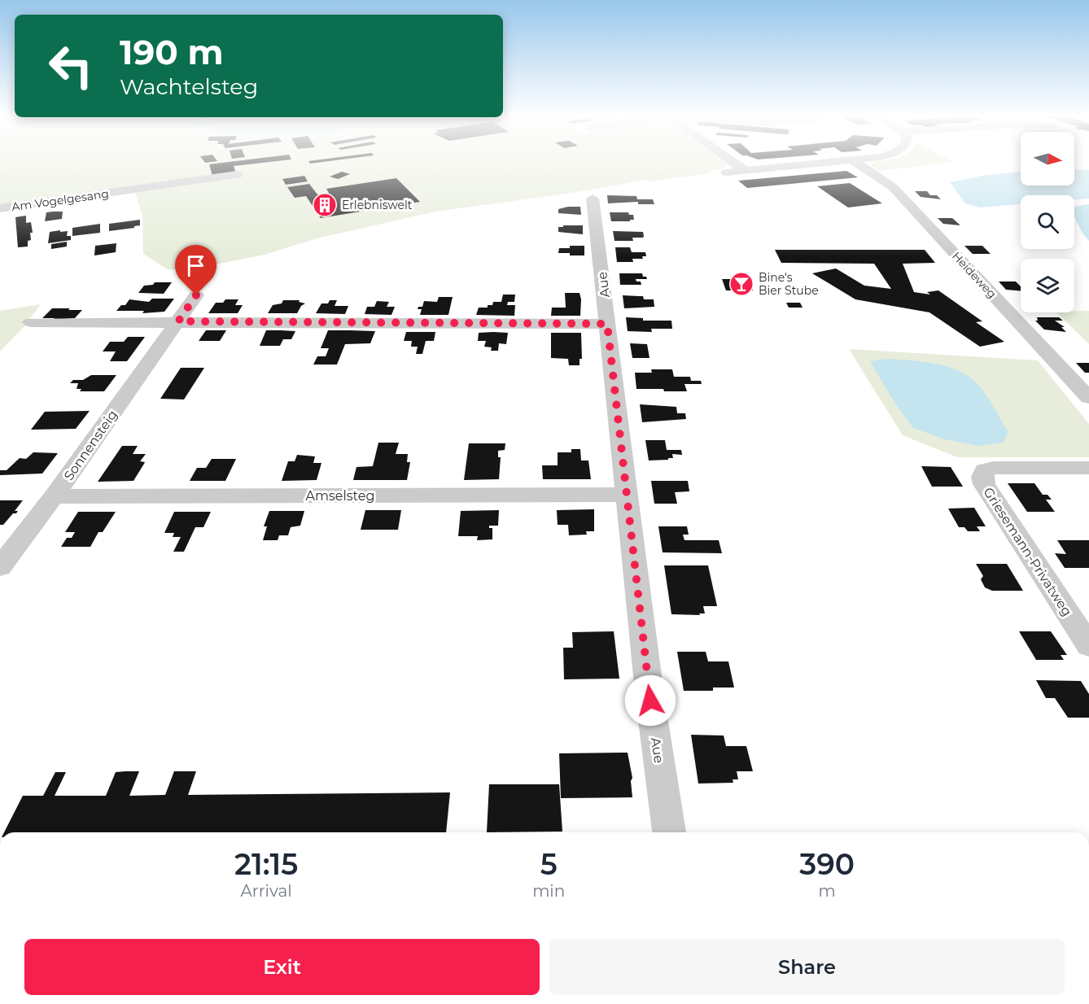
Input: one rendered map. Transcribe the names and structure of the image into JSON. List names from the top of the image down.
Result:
{
  "streets": {
    "street": [
      "Am Vogelgesang",
      "Heideweg",
      "Aue",
      "Sonnensteig",
      "Amselsteg",
      "Griesemann-Privatweg"
    ]
  },
  "crossings": [
    ["Aue", "Amselsteg"],
    ["Sonnensteig", "Amselsteg"]
  ],
  "places": {
    "building": ["Erlebniswelt"],
    "bar": ["Bine's Bier Stube"]
  },
  "north": "right",
  "page": {
    "turn": ["190 m", "Wachtelsteg"],
    "eta": [
      "21:15",
      "Arrival",
      "5",
      "min",
      "390",
      "m"
    ],
    "buttons": ["Exit", "Share"]
  }
}
